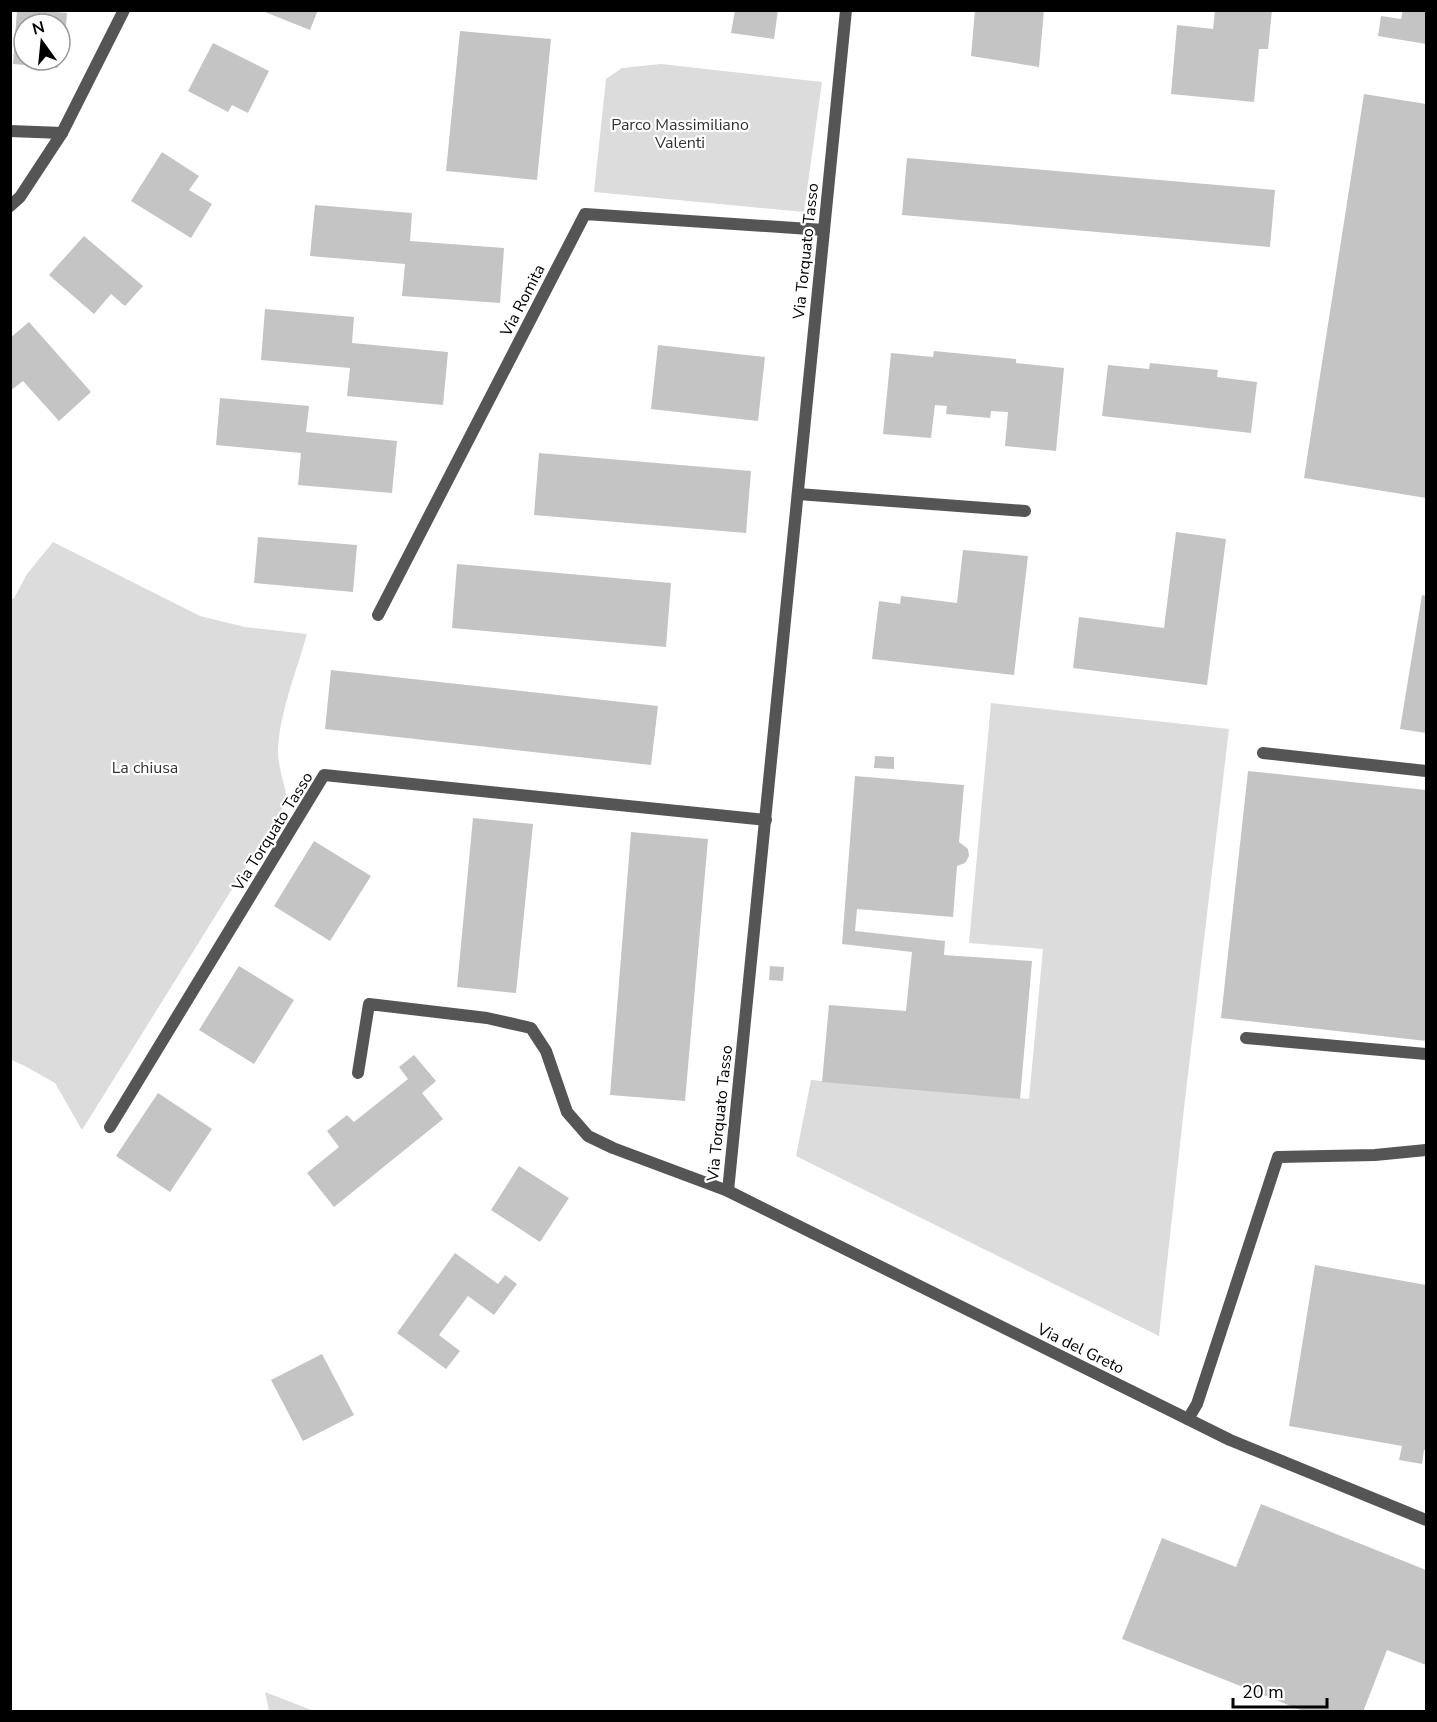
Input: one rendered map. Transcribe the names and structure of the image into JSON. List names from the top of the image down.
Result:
{
  "streets": {
    "street": ["Via Torquato Tasso", "Via Romita", "Via del Greto"]
  },
  "crossings": [
    ["Via Torquato Tasso", "Via Romita"],
    ["Via Torquato Tasso", "Via del Greto"]
  ],
  "parks": ["Parco Massimiliano Valenti", "La chiusa"],
  "scale_bar": "20 m",
  "north": "top"
}
